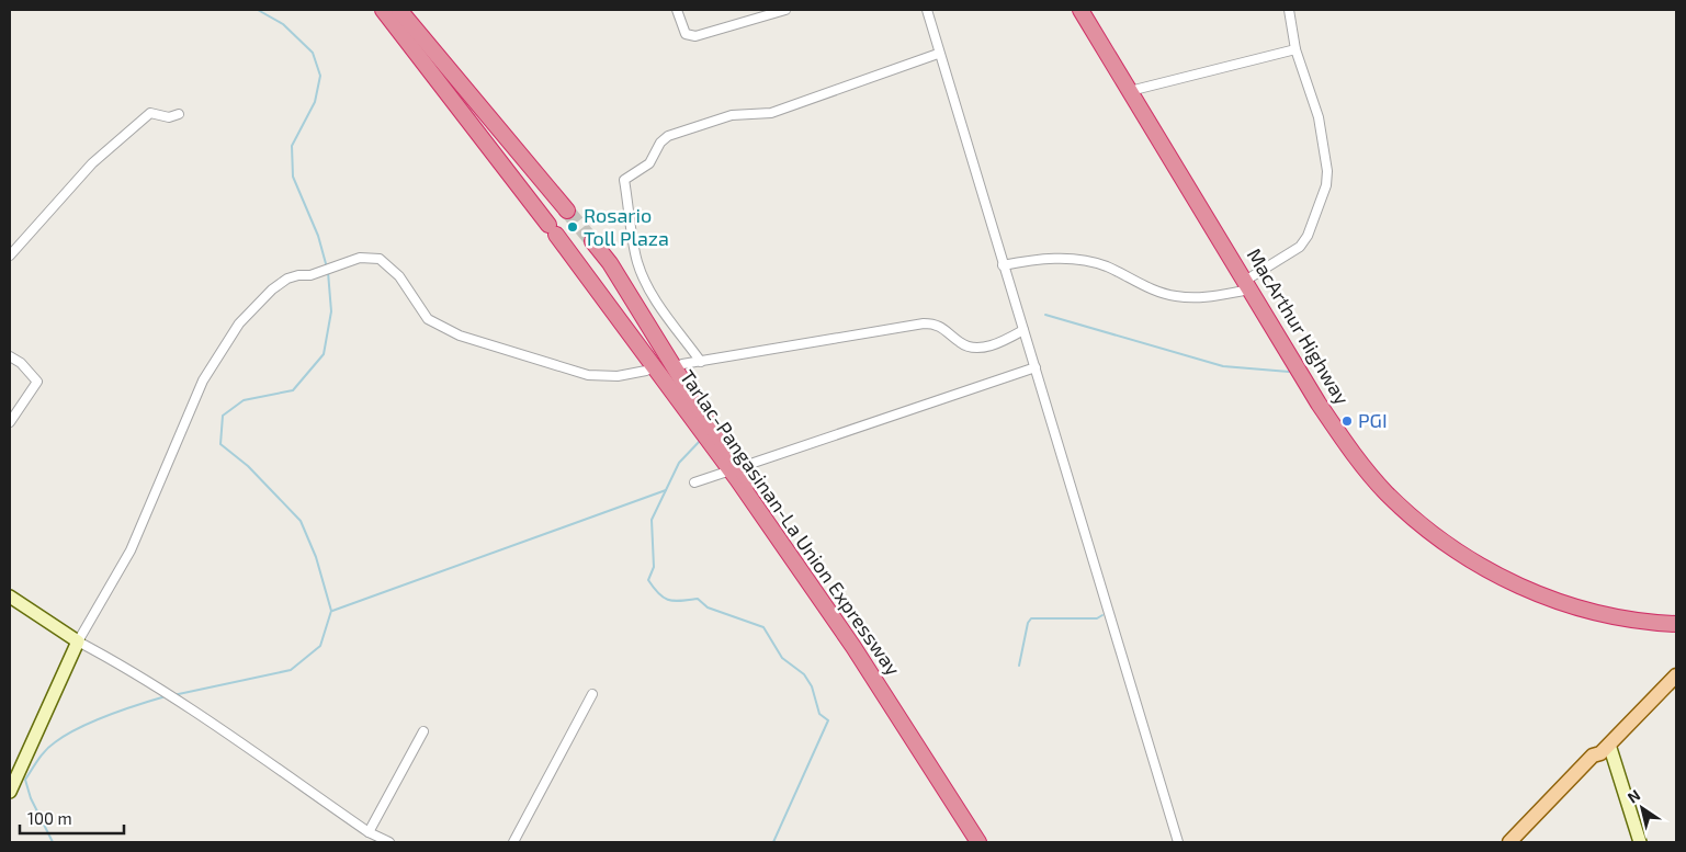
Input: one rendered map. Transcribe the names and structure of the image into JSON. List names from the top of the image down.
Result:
{
  "streets": {
    "highway": ["MacArthur Highway", "Tarlac-Pangasinan-La Union Expressway"]
  },
  "places": ["Rosario Toll Plaza", "PGI"],
  "scale_bar": "100 m",
  "north": "top left"
}
